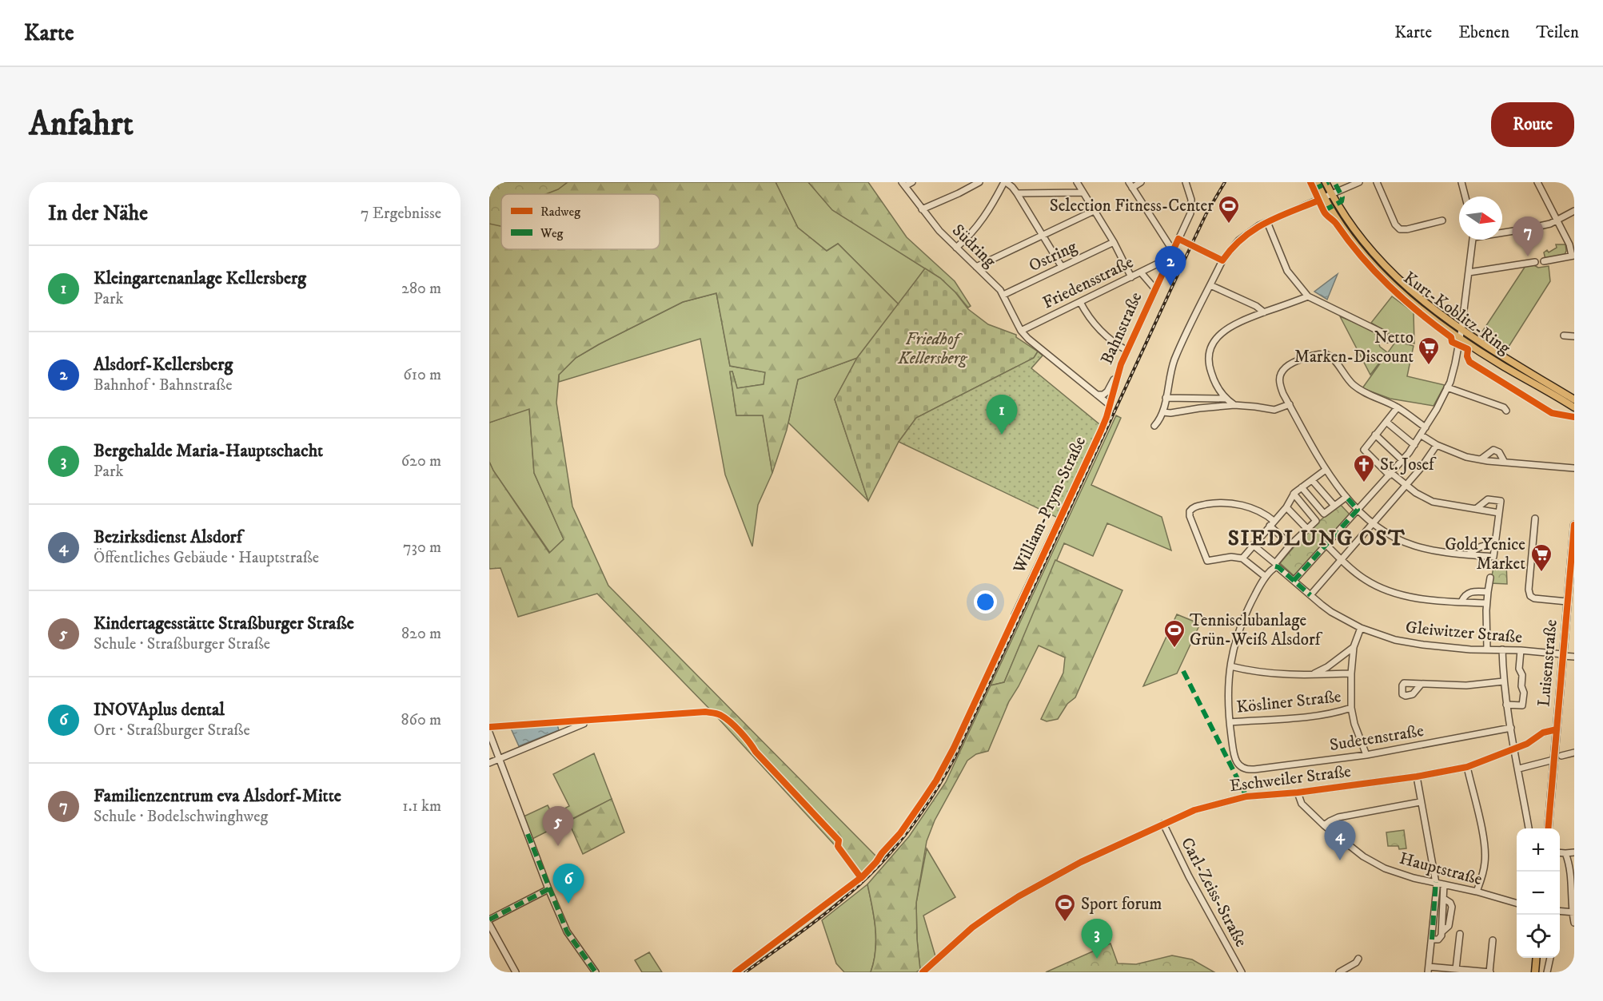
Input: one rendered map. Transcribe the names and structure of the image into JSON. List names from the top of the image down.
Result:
{
  "streets": {
    "main road": ["Kurt-Koblitz-Ring", "Luisenstraße"],
    "street": [
      "Südring",
      "Ostring",
      "Friedensstraße",
      "Bahnstraße",
      "William-Prym-Straße",
      "Gleiwitzer Straße",
      "Kösliner Straße",
      "Sudetenstraße",
      "Eschweiler Straße",
      "Hauptstraße",
      "Carl-Zeiss-Straße"
    ]
  },
  "crossings": [
    ["Südring", "Ostring"],
    ["Südring", "Friedensstraße"],
    ["Friedensstraße", "Bahnstraße"],
    ["Bahnstraße", "William-Prym-Straße"],
    ["Gleiwitzer Straße", "Luisenstraße"],
    ["Luisenstraße", "Eschweiler Straße"],
    ["Kösliner Straße", "Sudetenstraße"],
    ["Eschweiler Straße", "Hauptstraße"],
    ["Eschweiler Straße", "Carl-Zeiss-Straße"]
  ],
  "districts": ["SIEDLUNG OST"],
  "parks": ["Friedhof Kellersberg"],
  "places": {
    "sports": ["Selection Fitness-Center", "Tennisclubanlage Grün-Weiß Alsdorf", "Sport forum"],
    "supermarket": ["Netto Marken-Discount", "Gold Yenice Market"],
    "church": ["St. Josef"]
  },
  "legend": ["Radweg", "Weg"],
  "north": "right",
  "page": {
    "header": "Karte",
    "nav": ["Karte", "Ebenen", "Teilen"],
    "buttons": "Route",
    "title": "Anfahrt",
    "heading": ["In der Nähe", "7 Ergebnisse"],
    "pins": [
      "7",
      "2",
      "1",
      "5",
      "4",
      "6",
      "3"
    ],
    "list": [
      {
        "mark": "1",
        "name": "Kleingartenanlage Kellersberg",
        "note": "Park",
        "value": "280 m"
      },
      {
        "mark": "2",
        "name": "Alsdorf-Kellersberg",
        "note": "Bahnhof · Bahnstraße",
        "value": "610 m"
      },
      {
        "mark": "3",
        "name": "Bergehalde Maria-Hauptschacht",
        "note": "Park",
        "value": "620 m"
      },
      {
        "mark": "4",
        "name": "Bezirksdienst Alsdorf",
        "note": "Öffentliches Gebäude · Hauptstraße",
        "value": "730 m"
      },
      {
        "mark": "5",
        "name": "Kindertagesstätte Straßburger Straße",
        "note": "Schule · Straßburger Straße",
        "value": "820 m"
      },
      {
        "mark": "6",
        "name": "INOVAplus dental",
        "note": "Ort · Straßburger Straße",
        "value": "860 m"
      },
      {
        "mark": "7",
        "name": "Familienzentrum eva Alsdorf-Mitte",
        "note": "Schule · Bodelschwinghweg",
        "value": "1.1 km"
      }
    ],
    "map_buttons": ["+", "−"]
  }
}
